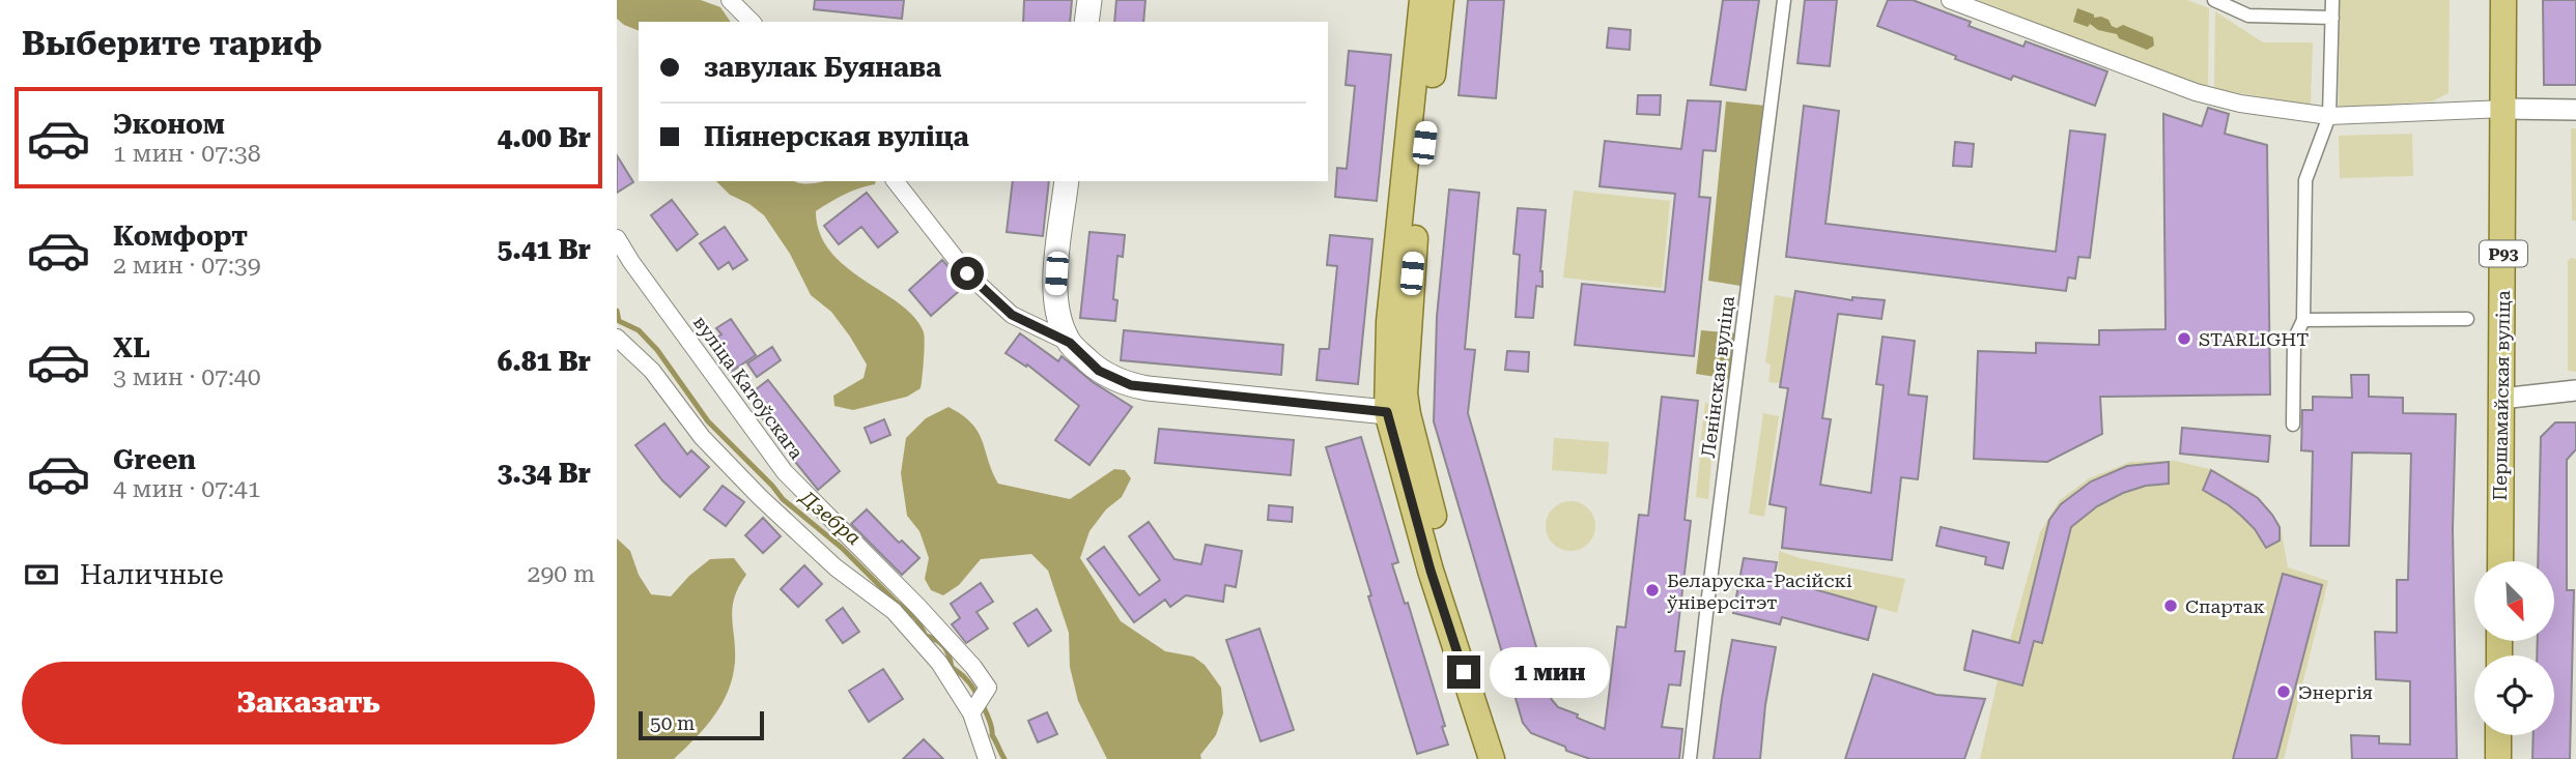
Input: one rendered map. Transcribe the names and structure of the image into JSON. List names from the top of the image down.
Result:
{
  "streets": {
    "main road": ["Р93", "Першамайская вуліца"],
    "street": ["Ленінская вуліца", "вуліца Катоўскага"]
  },
  "water": ["Дзебра"],
  "places": [
    "STARLIGHT",
    "Беларуска-Расійскі ўніверсітэт",
    "Спартак",
    "Энергія"
  ],
  "scale_bar": "50 m",
  "north": "bottom right",
  "page": {
    "heading": "Выберите тариф",
    "banner": ["завулак Буянава", "Піянерская вуліца"],
    "list": [
      {
        "name": "Эконом",
        "note": "1 мин · 07:38",
        "value": "4.00 Br"
      },
      {
        "name": "Комфорт",
        "note": "2 мин · 07:39",
        "value": "5.41 Br"
      },
      {
        "name": "XL",
        "note": "3 мин · 07:40",
        "value": "6.81 Br"
      },
      {
        "name": "Green",
        "note": "4 мин · 07:41",
        "value": "3.34 Br"
      }
    ],
    "pay": ["Наличные", "290 m"],
    "buttons": "Заказать",
    "bubble": "1 мин",
    "scale": "50 m"
  }
}
